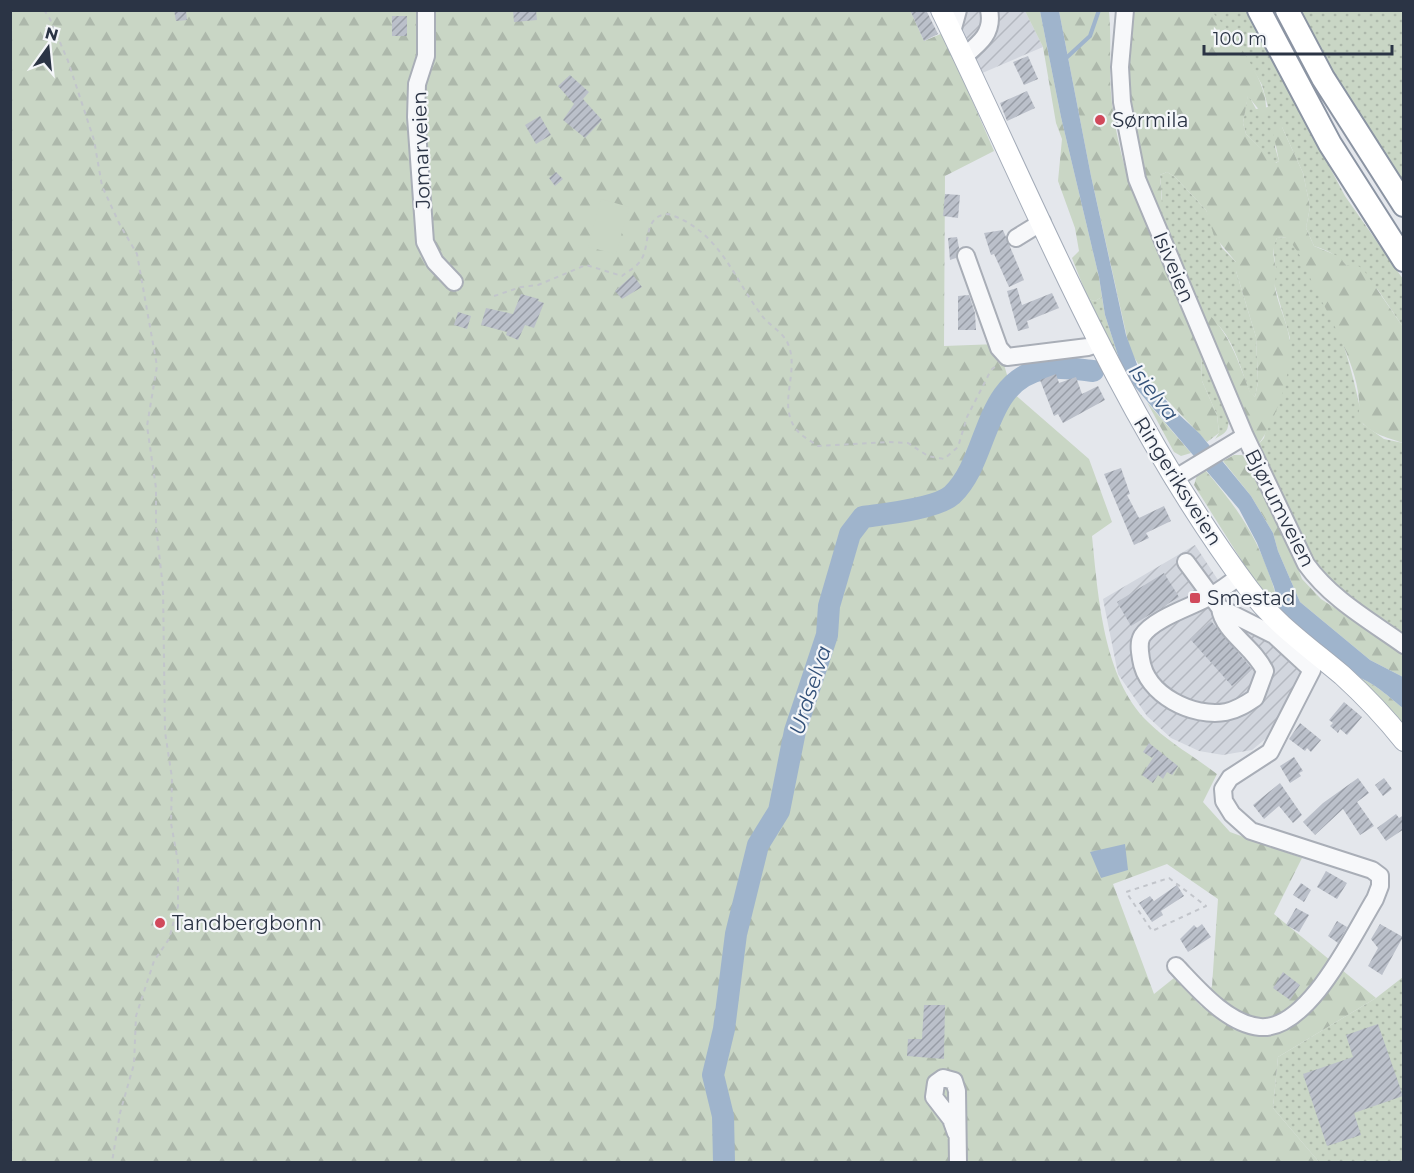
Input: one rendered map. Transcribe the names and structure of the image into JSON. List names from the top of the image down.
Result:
{
  "streets": {
    "main road": ["Ringeriksveien"],
    "street": ["Jomarveien", "Isiveien", "Bjørumveien"]
  },
  "crossings": [
    ["Isiveien", "Bjørumveien"]
  ],
  "water": ["Isielva", "Urdselva"],
  "places": {
    "other": ["Sørmila", "Tandbergbonn"],
    "transit": ["Smestad"]
  },
  "scale_bar": "100 m",
  "north": "top"
}
